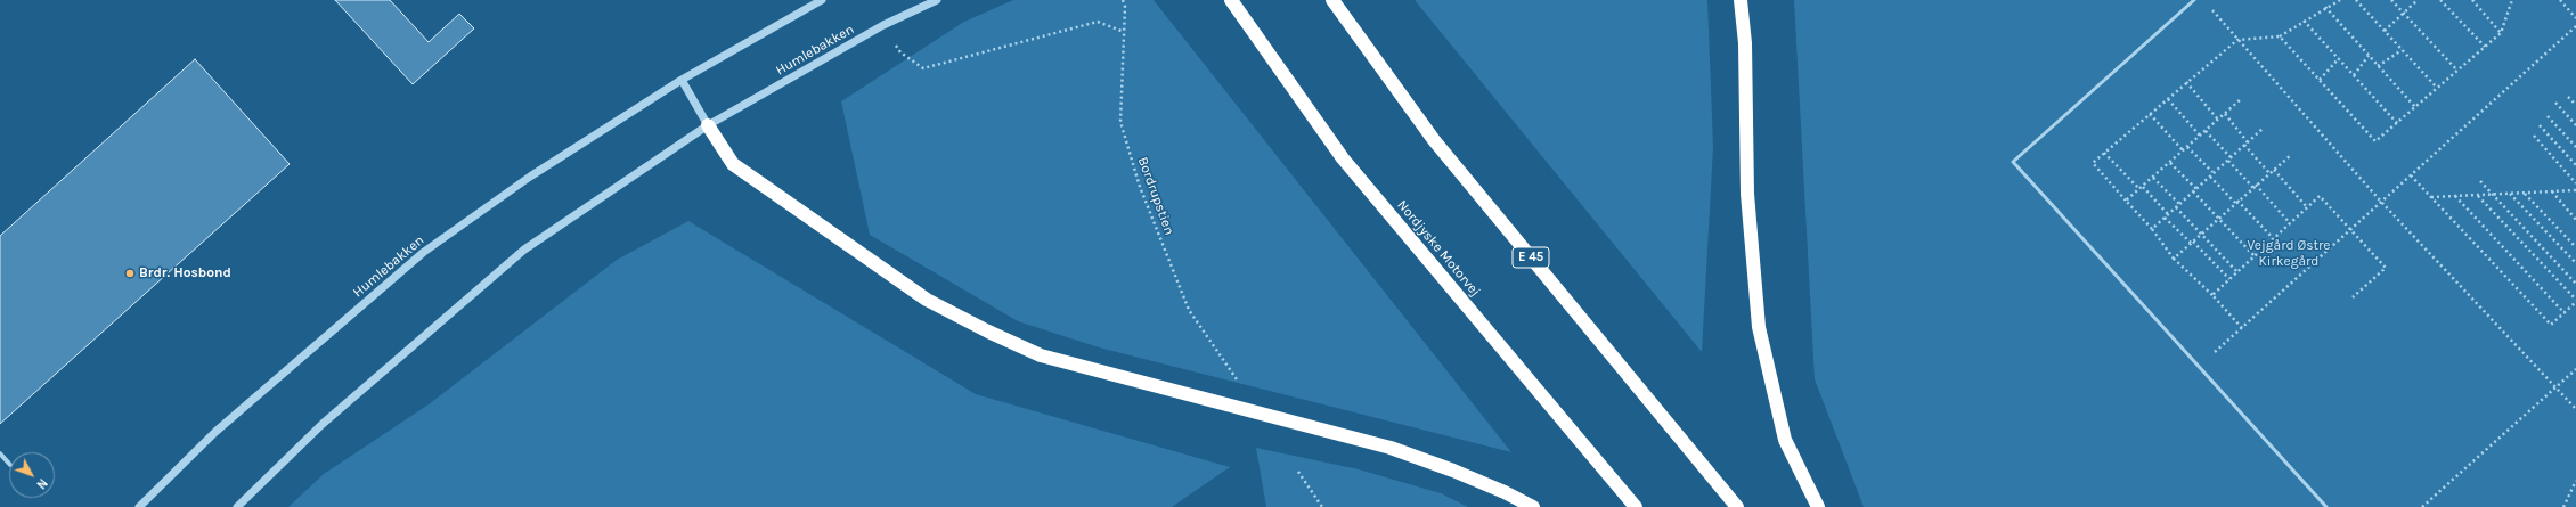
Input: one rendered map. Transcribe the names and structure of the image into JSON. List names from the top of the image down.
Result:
{
  "streets": {
    "highway": ["Nordjyske Motorvej", "E 45"],
    "street": ["Humlebakken"],
    "path": ["Bordrupstien"]
  },
  "parks": ["Vejgård Østre Kirkegård"],
  "places": ["Brdr. Hosbond"],
  "north": "bottom right"
}
